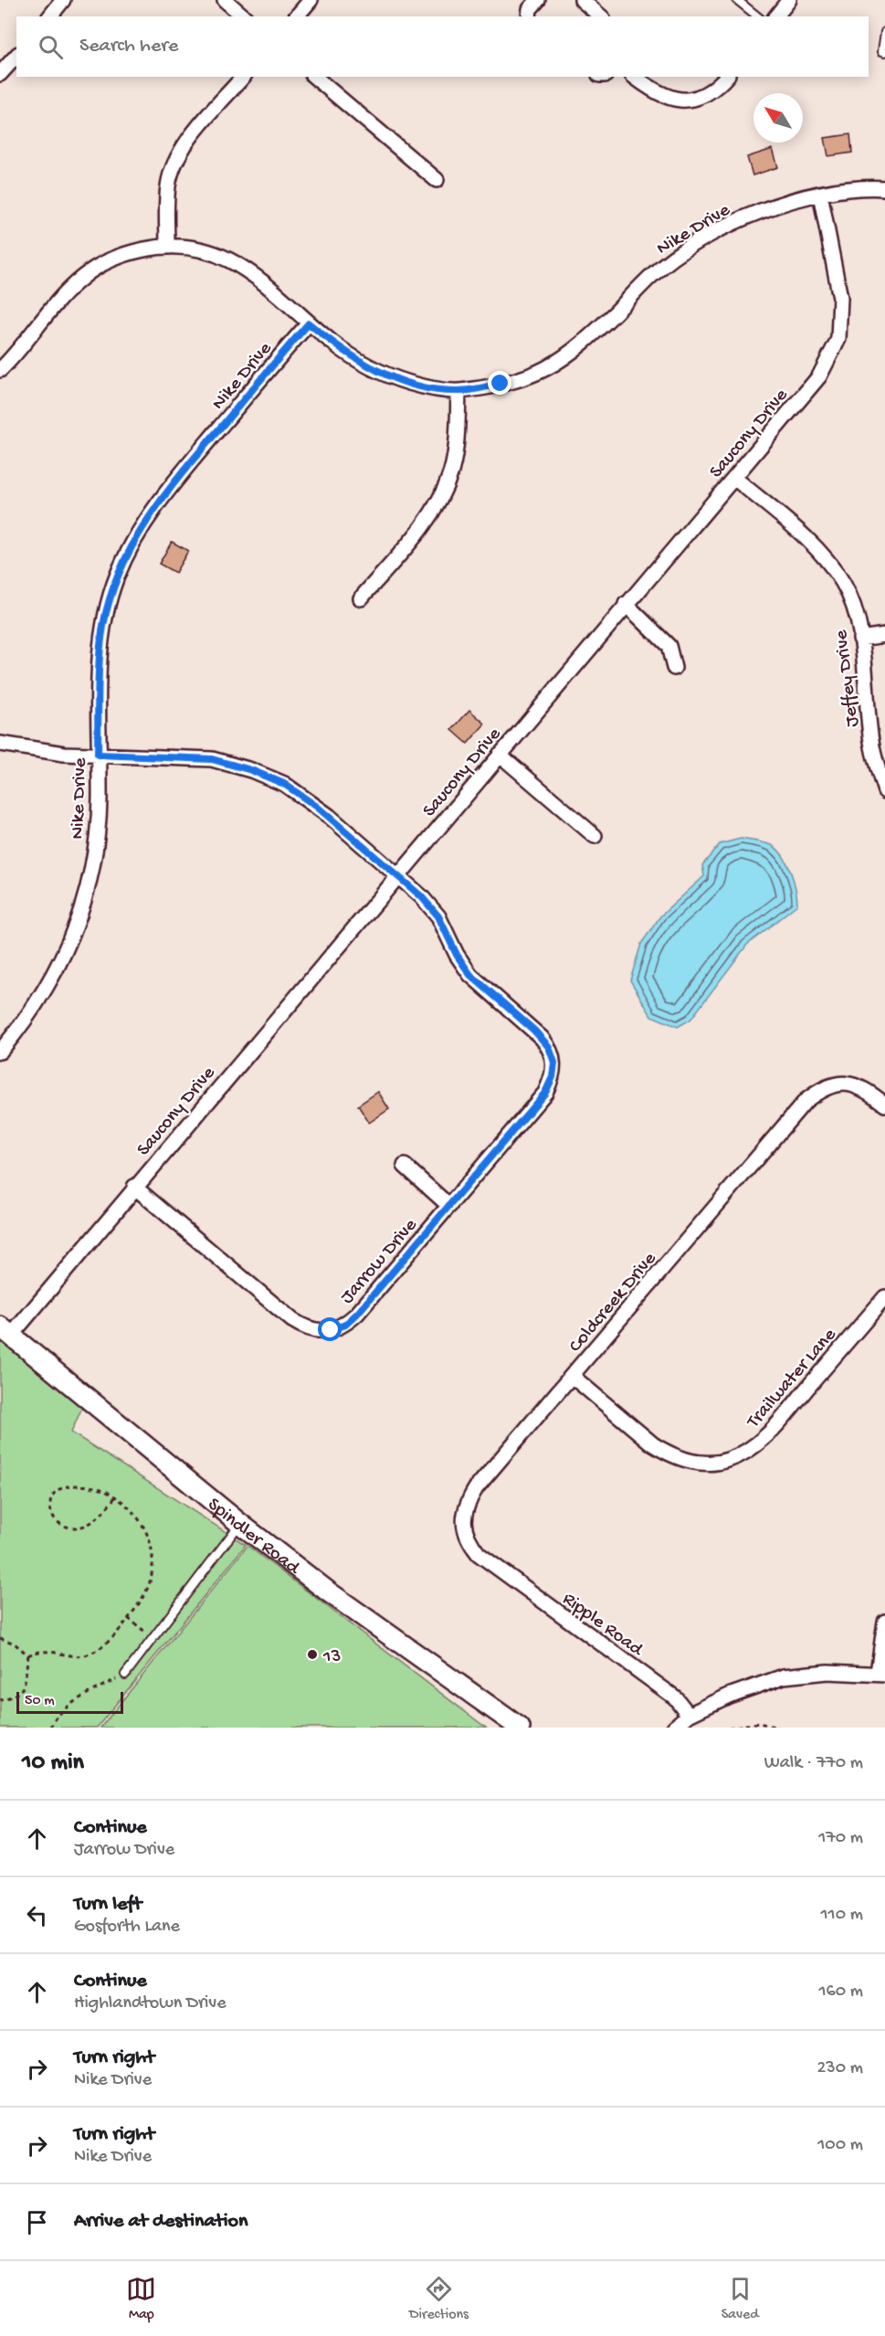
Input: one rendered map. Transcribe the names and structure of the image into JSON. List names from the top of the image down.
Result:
{
  "streets": {
    "street": [
      "Nike Drive",
      "Saucony Drive",
      "Jeffey Drive",
      "Jarrow Drive",
      "Coldcreek Drive",
      "Trailwater Lane",
      "Spindler Road",
      "Ripple Road"
    ]
  },
  "crossings": [
    ["Nike Drive", "Saucony Drive"],
    ["Saucony Drive", "Jeffey Drive"],
    ["Saucony Drive", "Jarrow Drive"],
    ["Saucony Drive", "Spindler Road"],
    ["Coldcreek Drive", "Trailwater Lane"],
    ["Coldcreek Drive", "Ripple Road"]
  ],
  "places": ["13"],
  "scale_bar": "50 m",
  "north": "top left",
  "page": {
    "search": "Search here",
    "scale": "50 m",
    "heading": ["10 min", "Walk · 770 m"],
    "list": [
      ["Continue", "Jarrow Drive", "170 m"],
      ["Turn left", "Gosforth Lane", "110 m"],
      ["Continue", "Highlandtown Drive", "160 m"],
      ["Turn right", "Nike Drive", "230 m"],
      ["Turn right", "Nike Drive", "100 m"],
      "Arrive at destination"
    ],
    "nav": ["Map", "Directions", "Saved"]
  }
}
